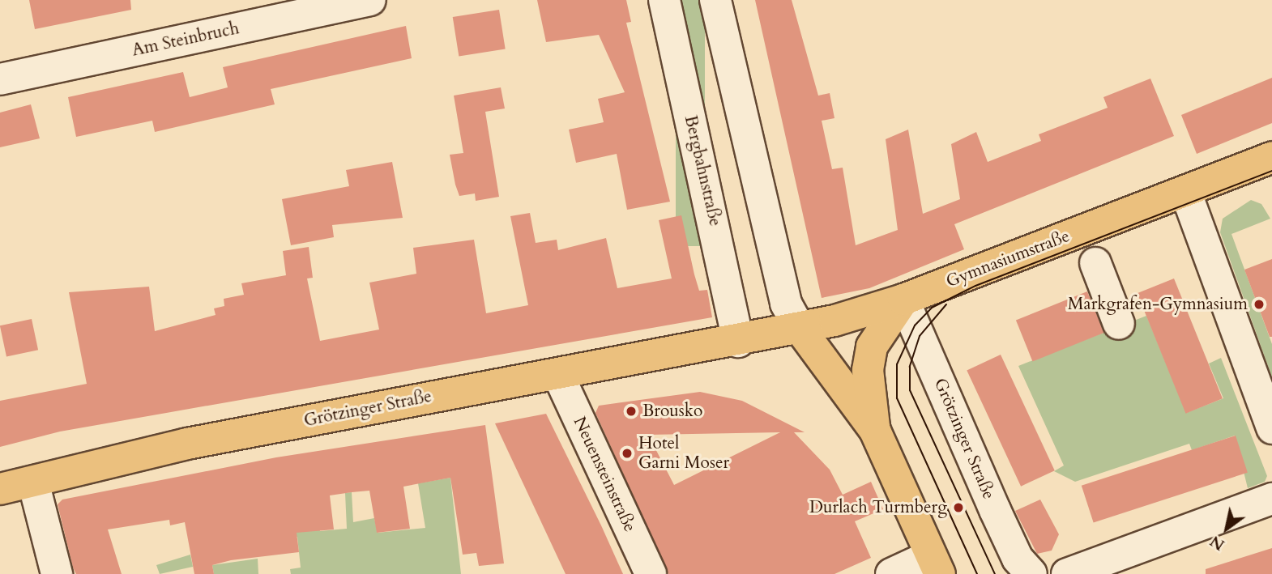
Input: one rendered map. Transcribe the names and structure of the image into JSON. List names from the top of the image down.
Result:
{
  "streets": {
    "main road": ["Gymnasiumstraße", "Grötzinger Straße"],
    "street": ["Am Steinbruch", "Bergbahnstraße", "Neuensteinstraße"]
  },
  "crossings": [
    ["Bergbahnstraße", "Gymnasiumstraße"],
    ["Bergbahnstraße", "Grötzinger Straße"],
    ["Gymnasiumstraße", "Grötzinger Straße"],
    ["Grötzinger Straße", "Neuensteinstraße"]
  ],
  "places": [
    "Markgrafen-Gymnasium",
    "Brousko",
    "Hotel Garni Moser",
    "Durlach Turmberg"
  ],
  "north": "bottom left"
}
